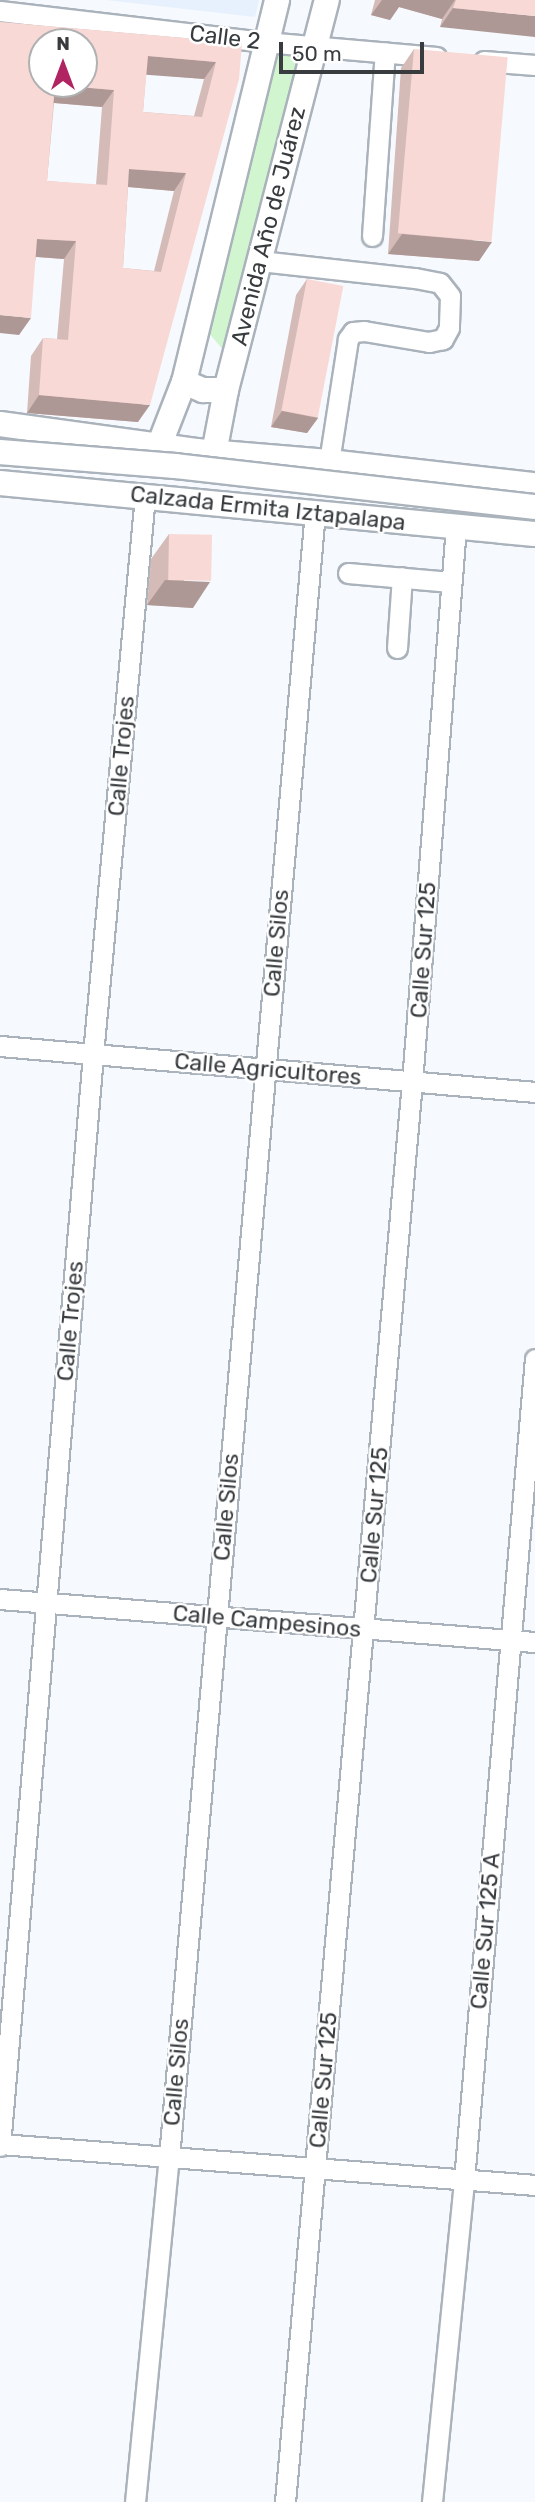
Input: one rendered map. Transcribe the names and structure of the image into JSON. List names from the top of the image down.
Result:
{
  "streets": {
    "main road": ["Avenida Año de Juárez", "Calzada Ermita Iztapalapa"],
    "street": [
      "Calle 2",
      "Calle Trojes",
      "Calle Silos",
      "Calle Sur 125",
      "Calle Agricultores",
      "Calle Campesinos",
      "Calle Sur 125 A"
    ]
  },
  "crossings": [
    ["Calle 2", "Avenida Año de Juárez"],
    ["Avenida Año de Juárez", "Calzada Ermita Iztapalapa"],
    ["Calzada Ermita Iztapalapa", "Calle Trojes"],
    ["Calzada Ermita Iztapalapa", "Calle Silos"],
    ["Calzada Ermita Iztapalapa", "Calle Sur 125"],
    ["Calle Trojes", "Calle Agricultores"],
    ["Calle Trojes", "Calle Campesinos"],
    ["Calle Silos", "Calle Agricultores"],
    ["Calle Silos", "Calle Campesinos"],
    ["Calle Sur 125", "Calle Agricultores"],
    ["Calle Sur 125", "Calle Campesinos"],
    ["Calle Campesinos", "Calle Sur 125 A"]
  ],
  "scale_bar": "50 m",
  "north": "top"
}
